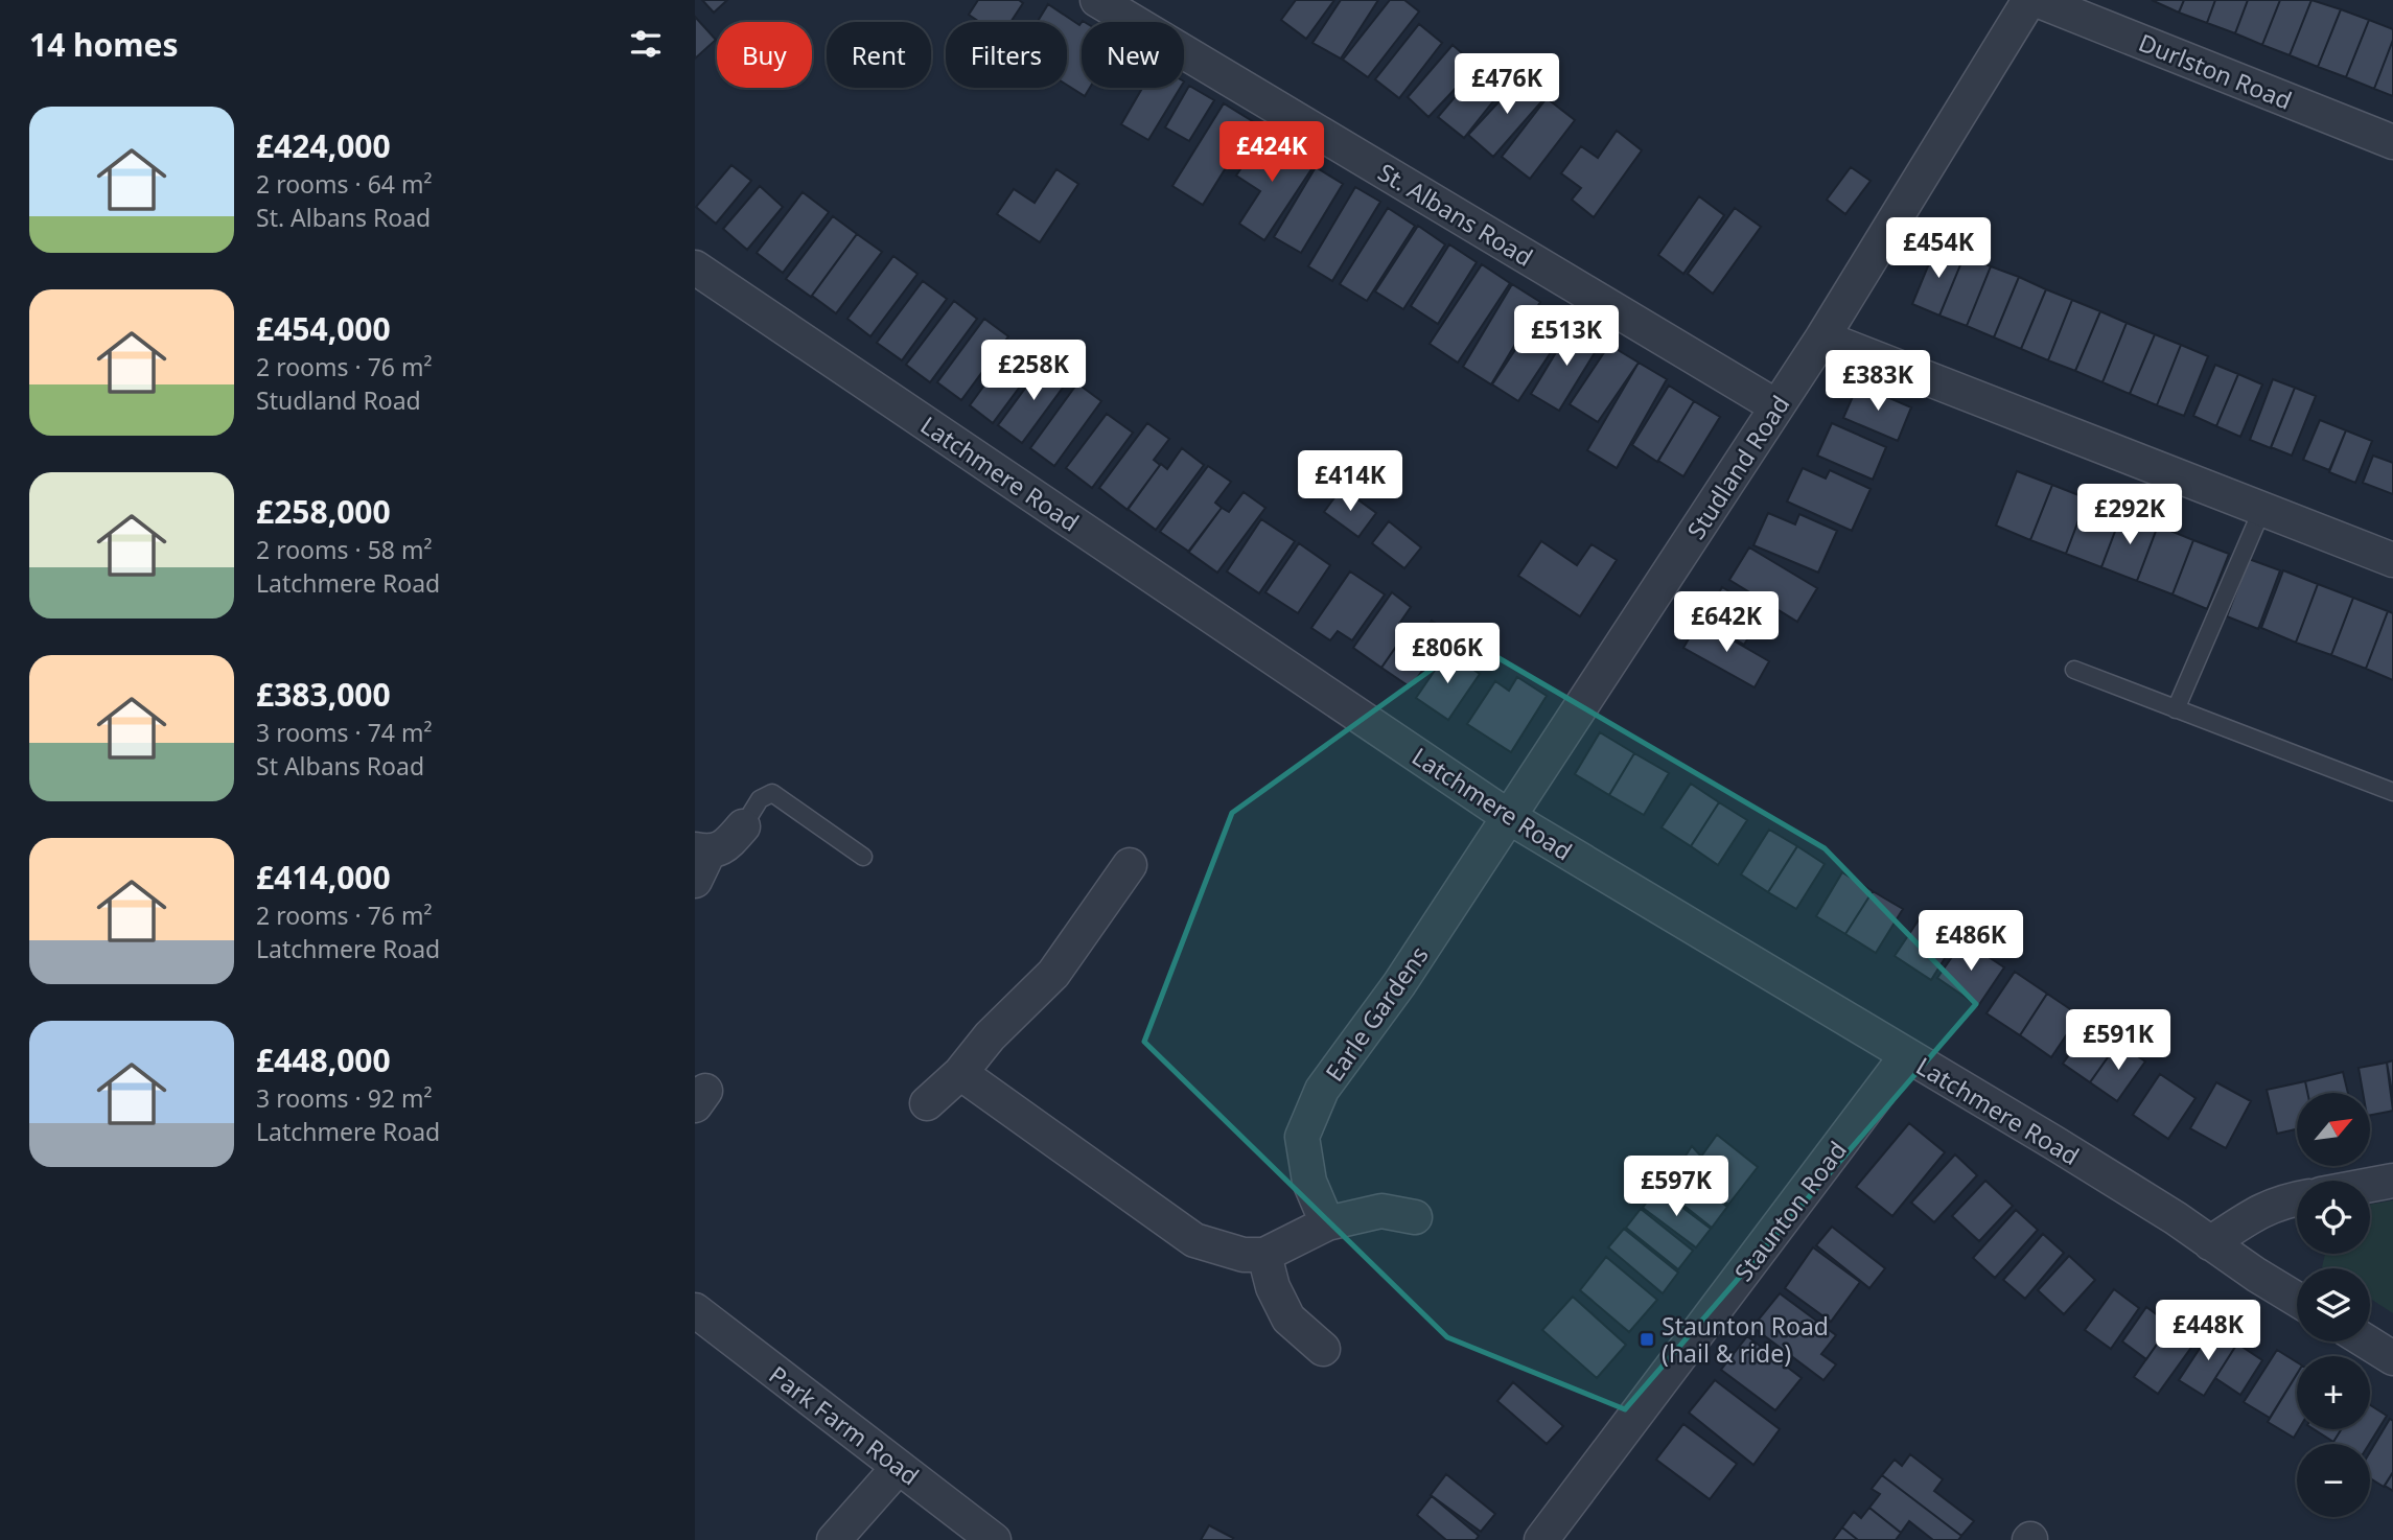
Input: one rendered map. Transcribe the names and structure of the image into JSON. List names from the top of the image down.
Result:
{
  "streets": {
    "street": [
      "Durlston Road",
      "St. Albans Road",
      "Studland Road",
      "Latchmere Road",
      "Earle Gardens",
      "Staunton Road",
      "Park Farm Road"
    ]
  },
  "crossings": [
    ["St. Albans Road", "Studland Road"],
    ["Studland Road", "Latchmere Road"],
    ["Studland Road", "Earle Gardens"],
    ["Latchmere Road", "Earle Gardens"],
    ["Latchmere Road", "Staunton Road"]
  ],
  "places": {
    "transit": ["Staunton Road (hail & ride)"]
  },
  "north": "top right",
  "page": {
    "heading": "14 homes",
    "chip": [
      "Buy",
      "Rent",
      "Filters",
      "New"
    ],
    "price": [
      "£476K",
      "£424K",
      "£454K",
      "£513K",
      "£258K",
      "£383K",
      "£414K",
      "£292K",
      "£642K",
      "£806K",
      "£486K",
      "£591K",
      "£597K",
      "£448K"
    ],
    "list": [
      {
        "name": "£424,000",
        "note": "2 rooms · 64 m² · St. Albans Road"
      },
      {
        "name": "£454,000",
        "note": "2 rooms · 76 m² · Studland Road"
      },
      {
        "name": "£258,000",
        "note": "2 rooms · 58 m² · Latchmere Road"
      },
      {
        "name": "£383,000",
        "note": "3 rooms · 74 m² · St Albans Road"
      },
      {
        "name": "£414,000",
        "note": "2 rooms · 76 m² · Latchmere Road"
      },
      {
        "name": "£448,000",
        "note": "3 rooms · 92 m² · Latchmere Road"
      }
    ],
    "map_buttons": ["+", "−"]
  }
}
